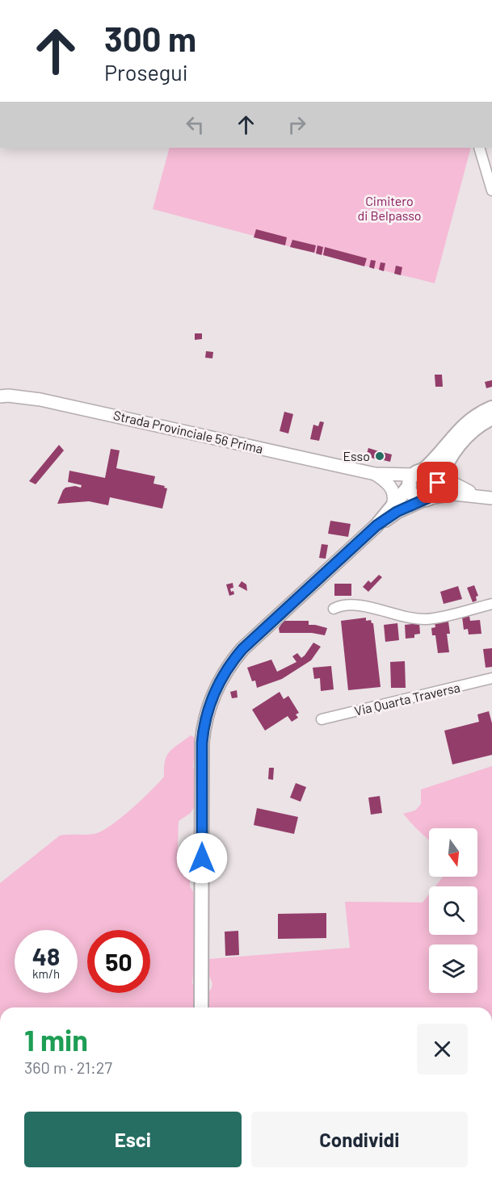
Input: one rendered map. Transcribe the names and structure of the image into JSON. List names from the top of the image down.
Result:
{
  "streets": {
    "street": ["Strada Provinciale 56 Prima", "Via Quarta Traversa"]
  },
  "parks": ["Cimitero di Belpasso"],
  "places": ["Esso"],
  "north": "bottom",
  "page": {
    "turn": ["300 m", "Prosegui"],
    "speed": "48 km/h",
    "limit": "50",
    "heading": ["1 min", "360 m · 21:27"],
    "buttons": ["Esci", "Condividi"]
  }
}
